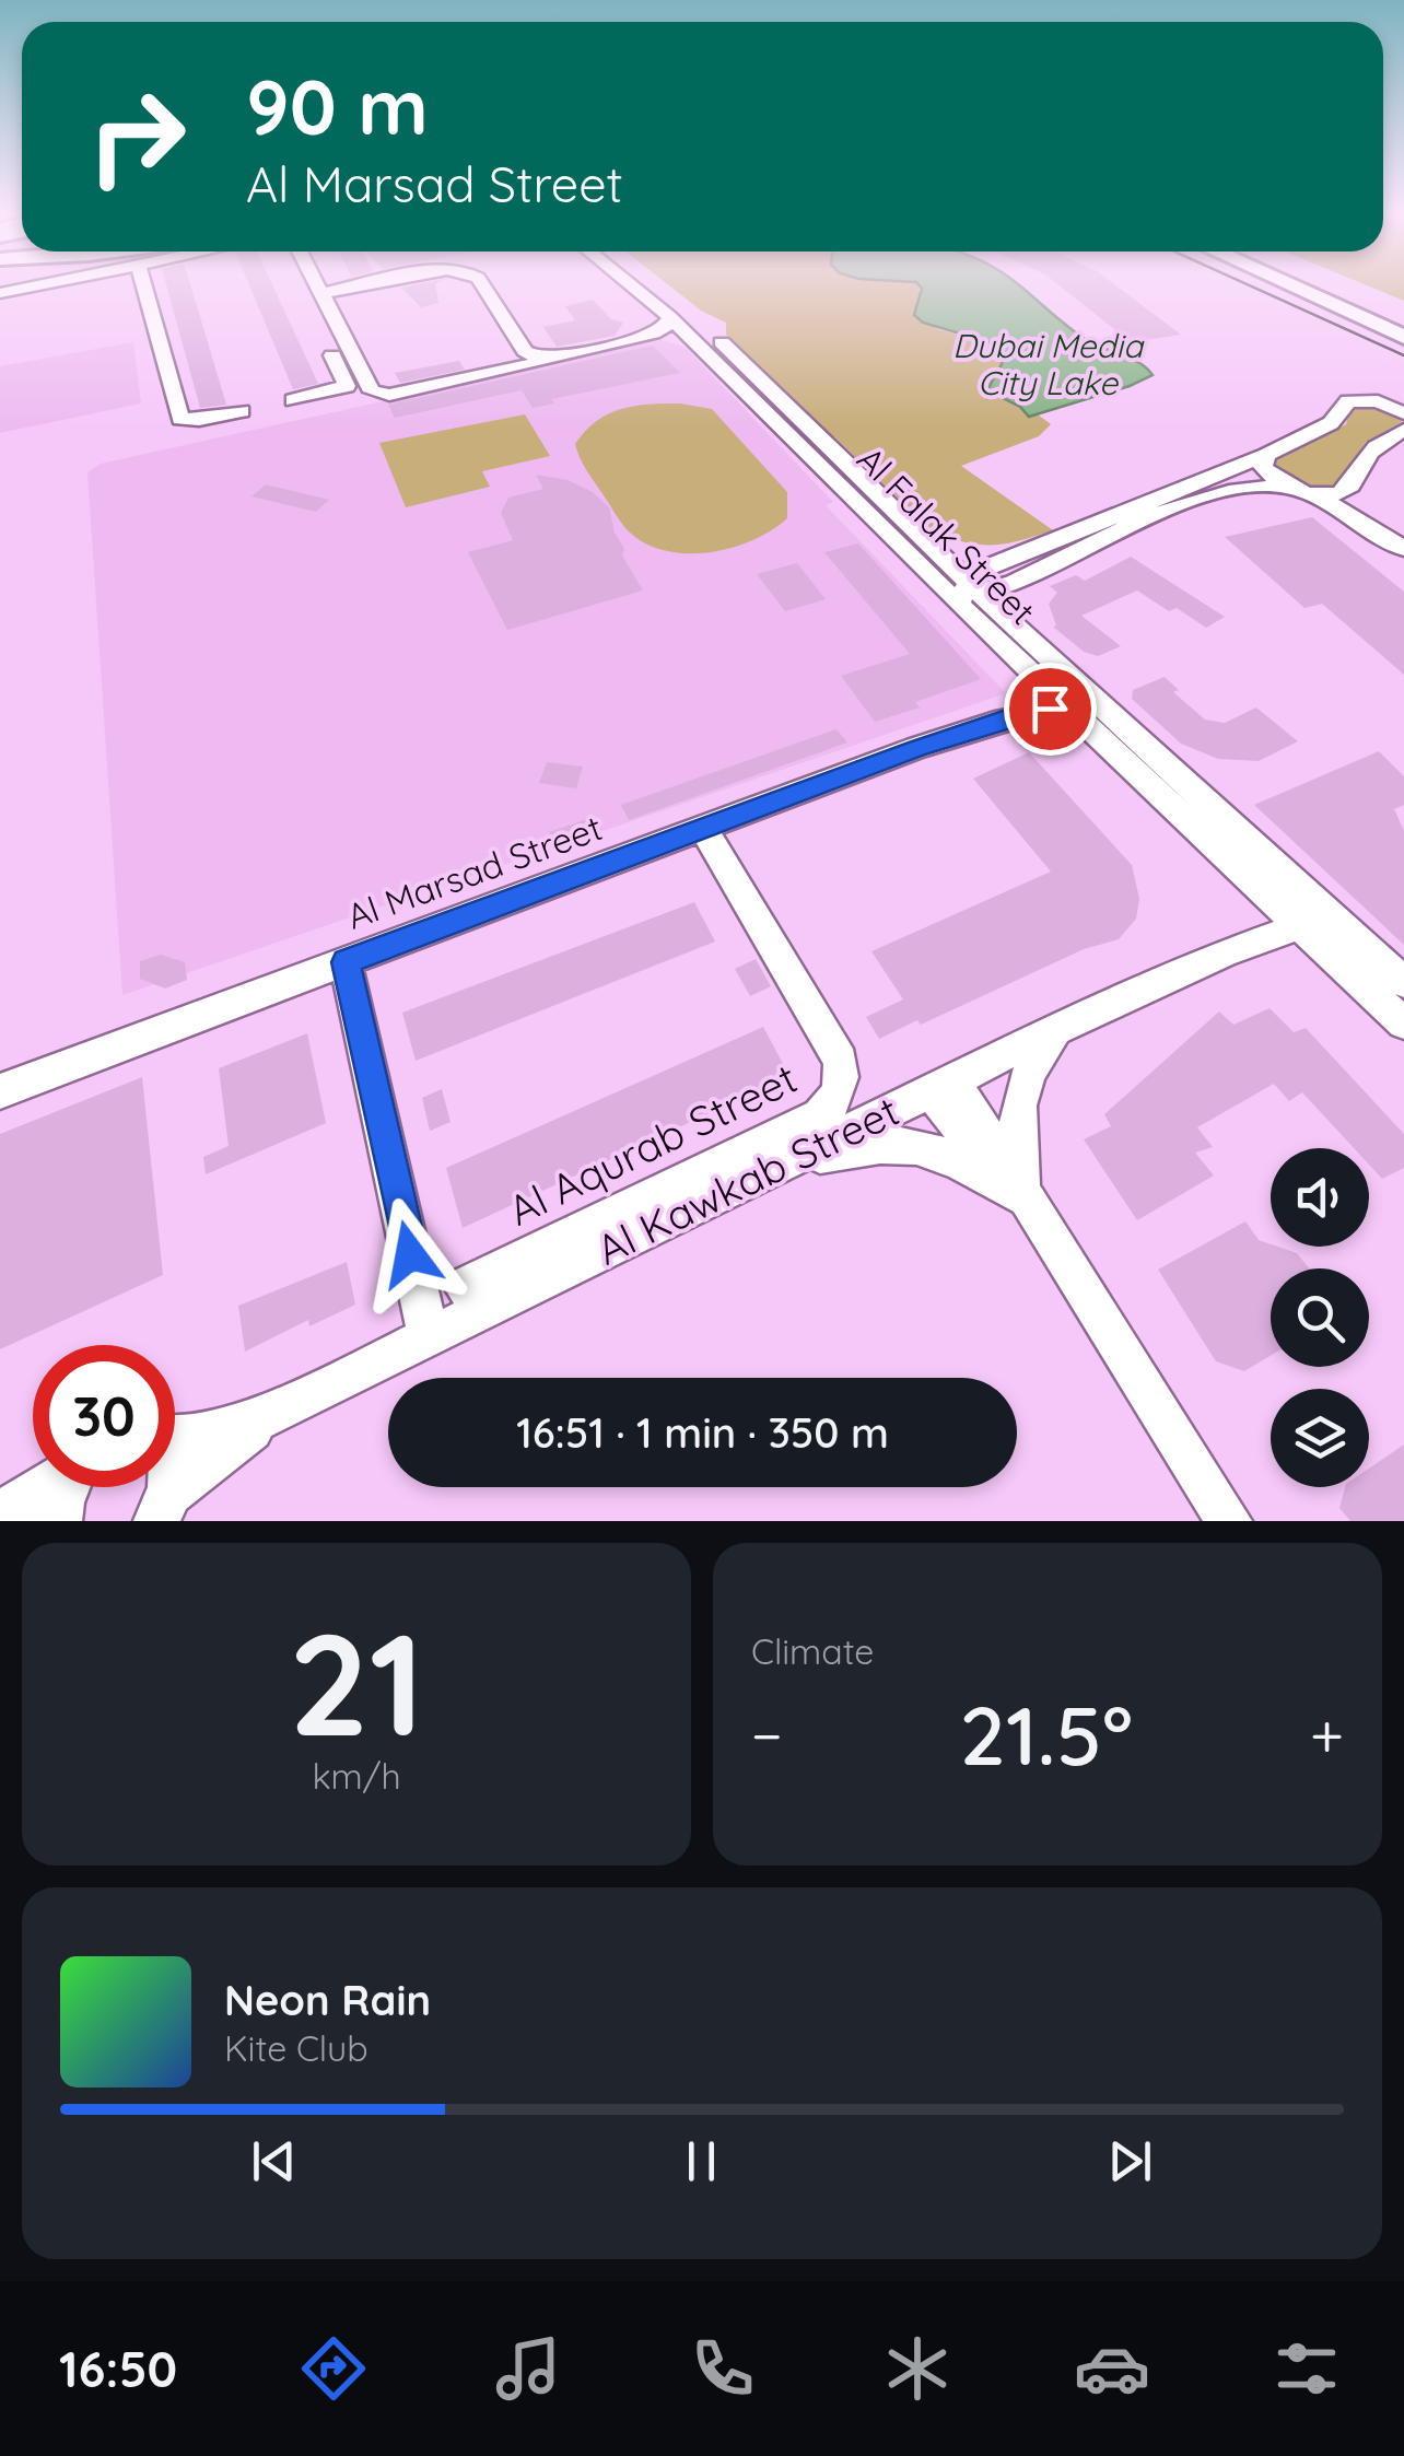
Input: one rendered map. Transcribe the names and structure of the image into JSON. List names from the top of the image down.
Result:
{
  "streets": {
    "street": [
      "Al Falak Street",
      "Al Marsad Street",
      "Al Aqurab Street",
      "Al Kawkab Street"
    ]
  },
  "crossings": [
    ["Al Falak Street", "Al Marsad Street"],
    ["Al Falak Street", "Al Kawkab Street"],
    ["Al Marsad Street", "Al Aqurab Street"]
  ],
  "water": ["Dubai Media City Lake"],
  "page": {
    "turn": ["90 m", "Al Marsad Street"],
    "limit": "30",
    "trip": "16:51 · 1 min · 350 m",
    "tile": [
      ["21", "km/h"],
      "Climate"
    ],
    "heat": ["−", "21.5°", "+"],
    "song": ["Neon Rain", "Kite Club"],
    "tabs": "16:50"
  }
}
